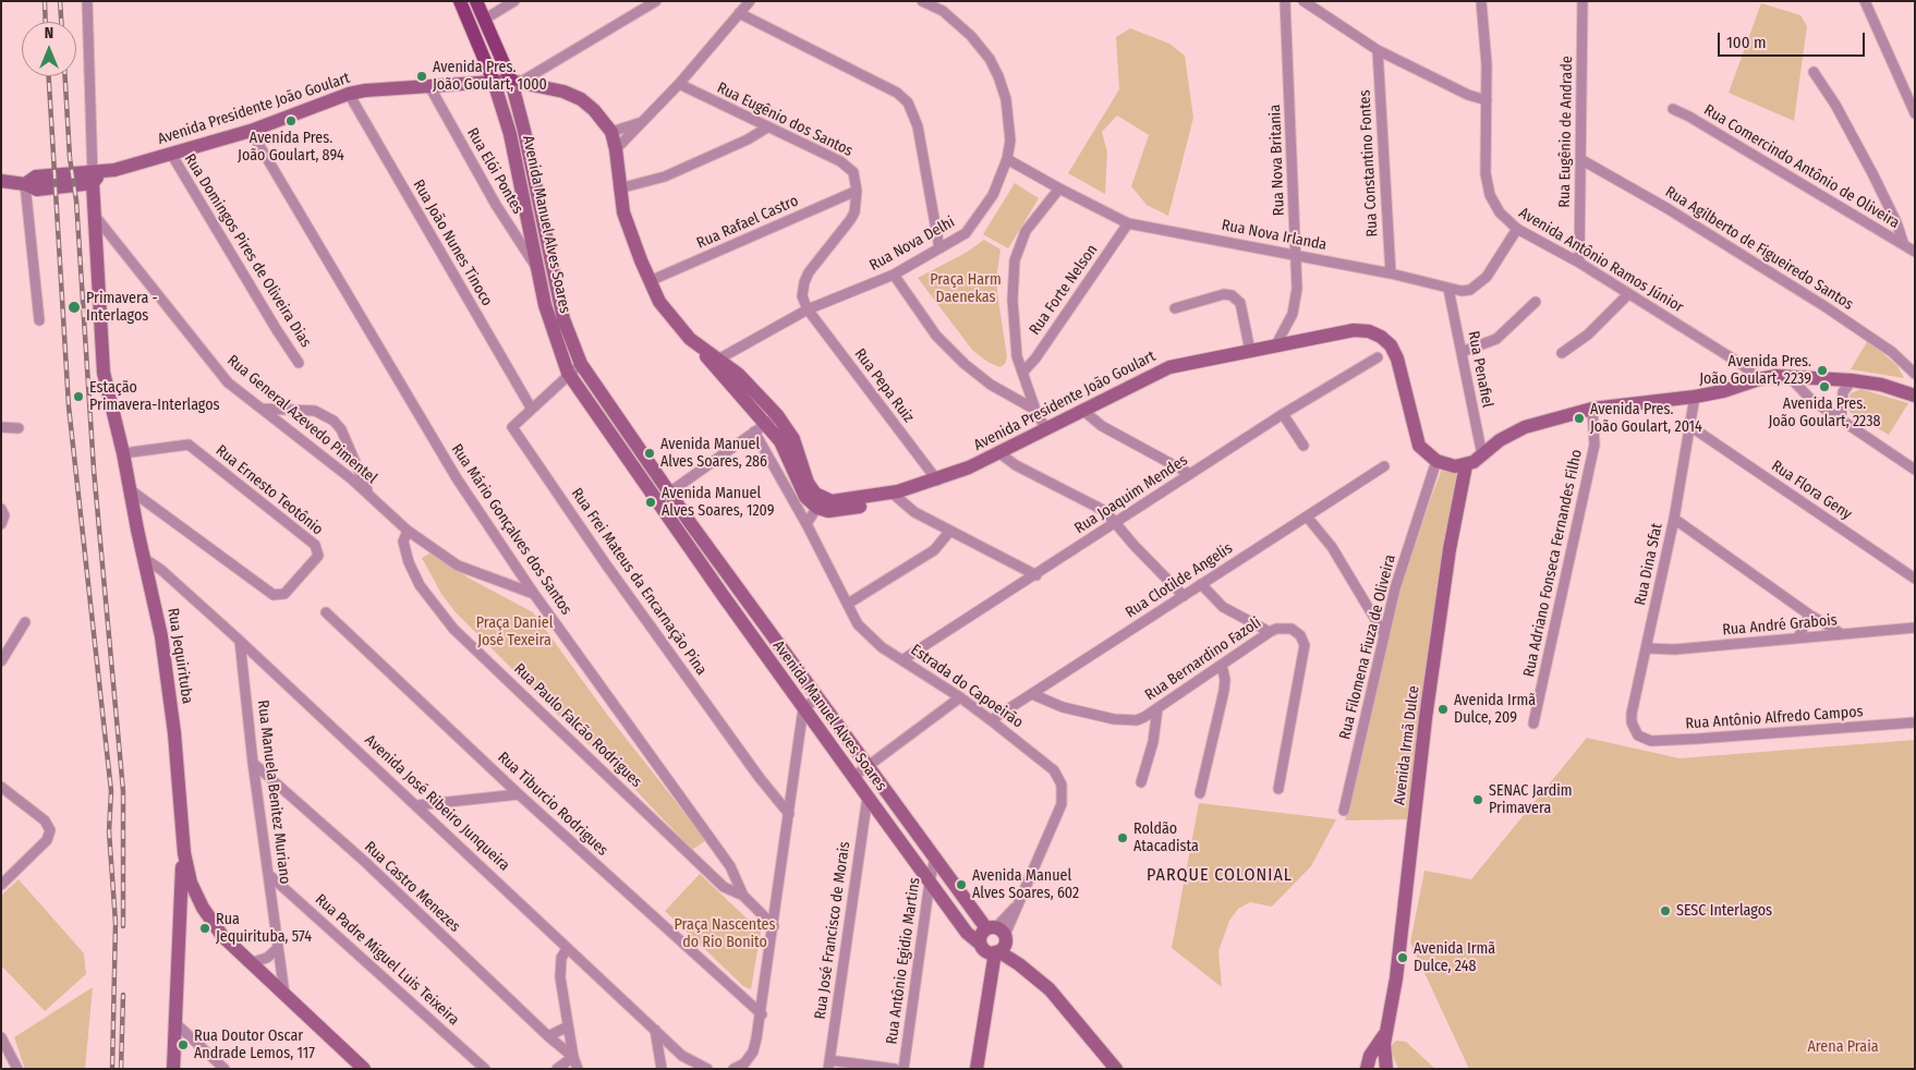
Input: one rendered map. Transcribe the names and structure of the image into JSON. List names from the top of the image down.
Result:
{
  "streets": {
    "street": [
      "Avenida Presidente João Goulart",
      "Rua Eugênio dos Santos",
      "Rua Eugênio de Andrade",
      "Rua Nova Britania",
      "Rua Constantino Fontes",
      "Rua Comercindo Antônio de Oliveira",
      "Rua Elói Pontes",
      "Rua Rafael Castro",
      "Avenida Manuel Alves Soares",
      "Rua Nova Irlanda",
      "Rua João Nunes Tinoco",
      "Rua Nova Delhi",
      "Rua Agilberto de Figueiredo Santos",
      "Rua Domingos Pires de Oliveira Dias",
      "Avenida Antônio Ramos Júnior",
      "Rua Forte Nelson",
      "Rua Penafiel",
      "Rua Pepa Ruiz",
      "Rua General Azevedo Pimentel",
      "Rua Ernesto Teotônio",
      "Rua Flora Geny",
      "Rua Joaquim Mendes",
      "Rua Mário Gonçalves dos Santos",
      "Rua Adriano Fonseca Fernandes Filho",
      "Rua Dina Sfat",
      "Rua Clotilde Angelis",
      "Rua Frei Mateus da Encarnação Pina",
      "Rua André Grabois",
      "Rua Filomena Fiuza de Oliveira",
      "Rua Jequirituba",
      "Rua Bernardino Fazoli",
      "Estrada do Capoeirão",
      "Rua Antônio Alfredo Campos",
      "Rua Paulo Falcão Rodrigues",
      "Avenida Irmã Dulce",
      "Rua Manuela Benitez Muriano",
      "Avenida José Ribeiro Junqueira",
      "Rua Tiburcio Rodrigues",
      "Rua Castro Menezes",
      "Rua José Francisco de Morais",
      "Rua Padre Miguel Luis Teixeira",
      "Rua Antônio Egidio Martins"
    ]
  },
  "crossings": [
    ["Avenida Presidente João Goulart", "Rua Nova Britania"],
    ["Avenida Presidente João Goulart", "Rua Elói Pontes"],
    ["Avenida Presidente João Goulart", "Rua Rafael Castro"],
    ["Avenida Presidente João Goulart", "Avenida Manuel Alves Soares"],
    ["Avenida Presidente João Goulart", "Rua João Nunes Tinoco"],
    ["Avenida Presidente João Goulart", "Rua Nova Delhi"],
    ["Avenida Presidente João Goulart", "Rua Domingos Pires de Oliveira Dias"],
    ["Avenida Presidente João Goulart", "Rua Forte Nelson"],
    ["Avenida Presidente João Goulart", "Rua Pepa Ruiz"],
    ["Avenida Presidente João Goulart", "Rua Mário Gonçalves dos Santos"],
    ["Avenida Presidente João Goulart", "Rua Filomena Fiuza de Oliveira"],
    ["Rua Eugênio dos Santos", "Rua Rafael Castro"],
    ["Rua Eugênio de Andrade", "Rua Agilberto de Figueiredo Santos"],
    ["Rua Eugênio de Andrade", "Avenida Antônio Ramos Júnior"],
    ["Rua Nova Britania", "Rua Nova Irlanda"],
    ["Rua Constantino Fontes", "Rua Nova Irlanda"],
    ["Rua Elói Pontes", "Avenida Manuel Alves Soares"],
    ["Avenida Manuel Alves Soares", "Rua Frei Mateus da Encarnação Pina"],
    ["Avenida Manuel Alves Soares", "Estrada do Capoeirão"],
    ["Avenida Manuel Alves Soares", "Rua José Francisco de Morais"],
    ["Avenida Manuel Alves Soares", "Rua Antônio Egidio Martins"],
    ["Rua Nova Irlanda", "Rua Nova Delhi"],
    ["Rua Nova Irlanda", "Avenida Antônio Ramos Júnior"],
    ["Rua Nova Irlanda", "Rua Forte Nelson"],
    ["Rua Nova Irlanda", "Rua Penafiel"],
    ["Rua João Nunes Tinoco", "Rua Frei Mateus da Encarnação Pina"],
    ["Rua Nova Delhi", "Rua Pepa Ruiz"],
    ["Rua General Azevedo Pimentel", "Rua Mário Gonçalves dos Santos"],
    ["Rua General Azevedo Pimentel", "Rua Jequirituba"],
    ["Rua General Azevedo Pimentel", "Rua Paulo Falcão Rodrigues"],
    ["Rua Ernesto Teotônio", "Rua Jequirituba"],
    ["Rua Flora Geny", "Rua Dina Sfat"],
    ["Rua Joaquim Mendes", "Estrada do Capoeirão"],
    ["Rua Mário Gonçalves dos Santos", "Rua Paulo Falcão Rodrigues"],
    ["Rua Dina Sfat", "Rua André Grabois"],
    ["Rua Dina Sfat", "Rua Antônio Alfredo Campos"],
    ["Rua Clotilde Angelis", "Rua Bernardino Fazoli"],
    ["Rua Clotilde Angelis", "Estrada do Capoeirão"],
    ["Rua Jequirituba", "Rua Manuela Benitez Muriano"],
    ["Rua Jequirituba", "Avenida José Ribeiro Junqueira"],
    ["Rua Manuela Benitez Muriano", "Avenida José Ribeiro Junqueira"],
    ["Rua Manuela Benitez Muriano", "Rua Castro Menezes"],
    ["Rua Manuela Benitez Muriano", "Rua Padre Miguel Luis Teixeira"]
  ],
  "districts": ["PARQUE COLONIAL"],
  "parks": [
    "Praça Harm Daenekas",
    "Praça Daniel José Texeira",
    "Praça Nascentes do Rio Bonito",
    "Arena Praia"
  ],
  "places": [
    "Avenida Pres. João Goulart, 1000",
    "Avenida Pres. João Goulart, 894",
    "Primavera - Interlagos",
    "Avenida Pres. João Goulart, 2239",
    "Avenida Pres. João Goulart, 2238",
    "Estação Primavera-Interlagos",
    "Avenida Pres. João Goulart, 2014",
    "Avenida Manuel Alves Soares, 286",
    "Avenida Manuel Alves Soares, 1209",
    "Avenida Irmã Dulce, 209",
    "SENAC Jardim Primavera",
    "Roldão Atacadista",
    "Avenida Manuel Alves Soares, 602",
    "SESC Interlagos",
    "Rua Jequirituba, 574",
    "Avenida Irmã Dulce, 248",
    "Rua Doutor Oscar Andrade Lemos, 117"
  ],
  "scale_bar": "100 m",
  "north": "top"
}
